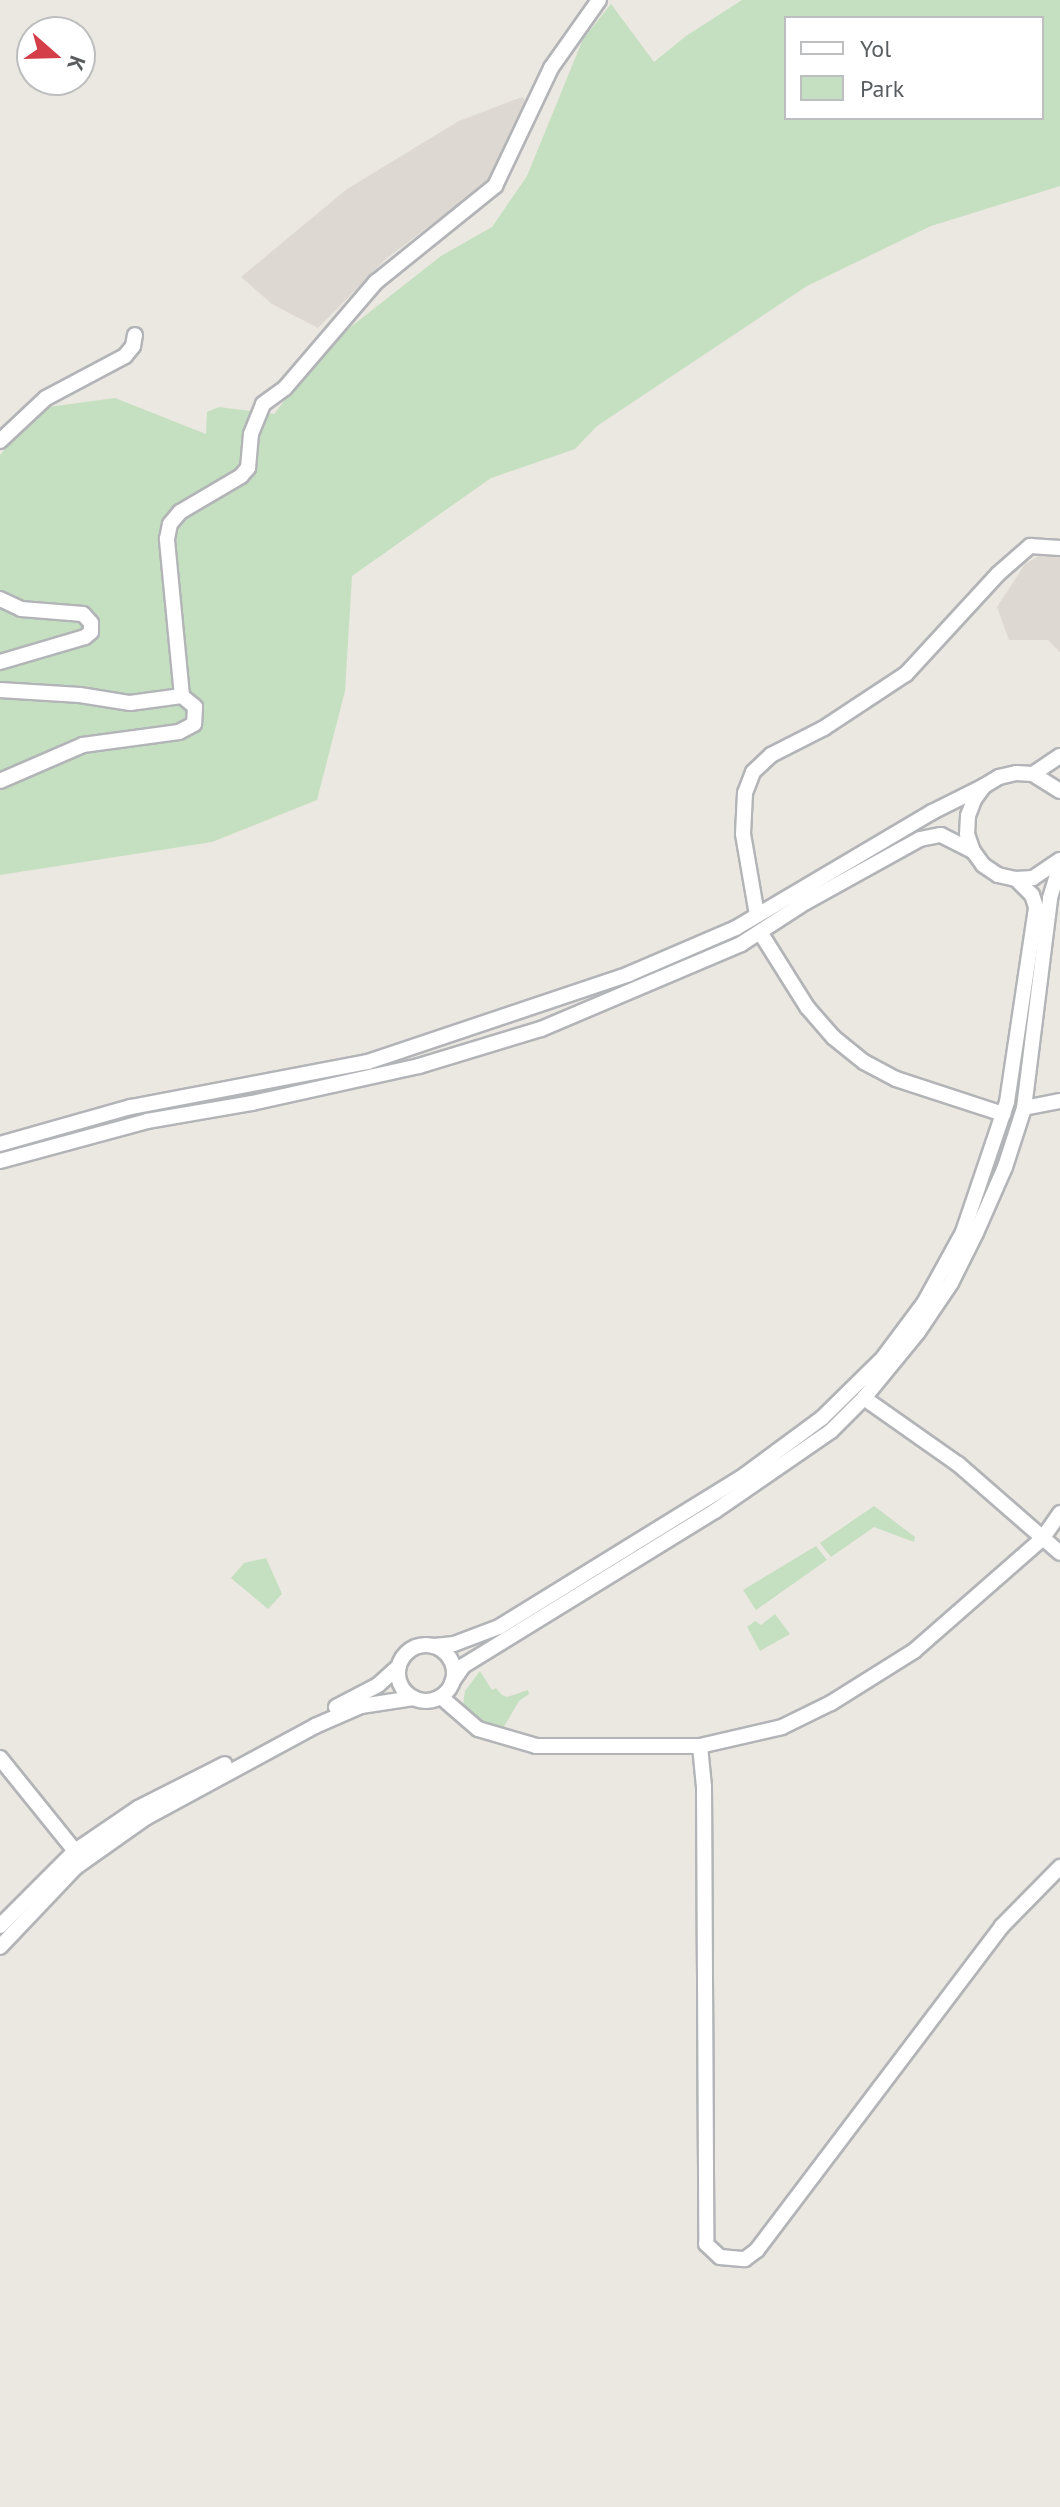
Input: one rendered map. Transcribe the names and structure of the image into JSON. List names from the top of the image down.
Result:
{
  "legend": ["Yol", "Park"],
  "north": "right"
}
